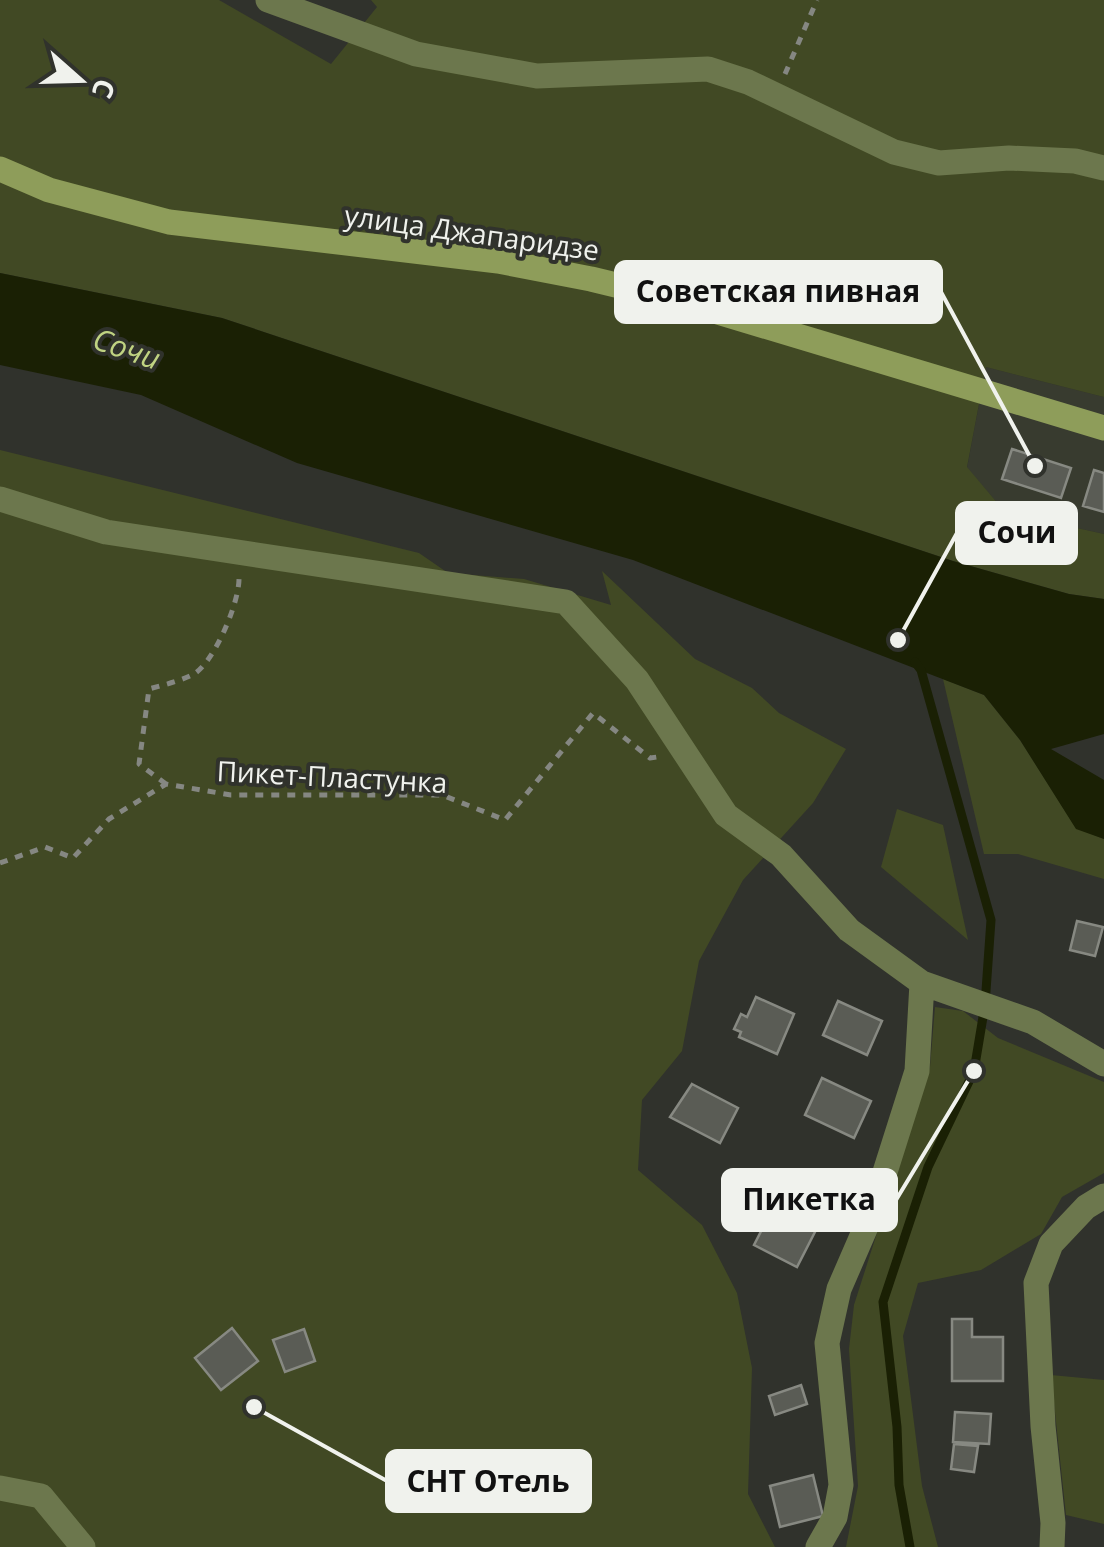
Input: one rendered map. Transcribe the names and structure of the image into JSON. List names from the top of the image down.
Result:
{
  "streets": {
    "street": ["улица Джапаридзе"],
    "path": ["Пикет-Пластунка"]
  },
  "water": ["Сочи"],
  "places": [
    "Советская пивная",
    "Сочи",
    "Пикетка",
    "СНТ Отель"
  ],
  "north": "right"
}
